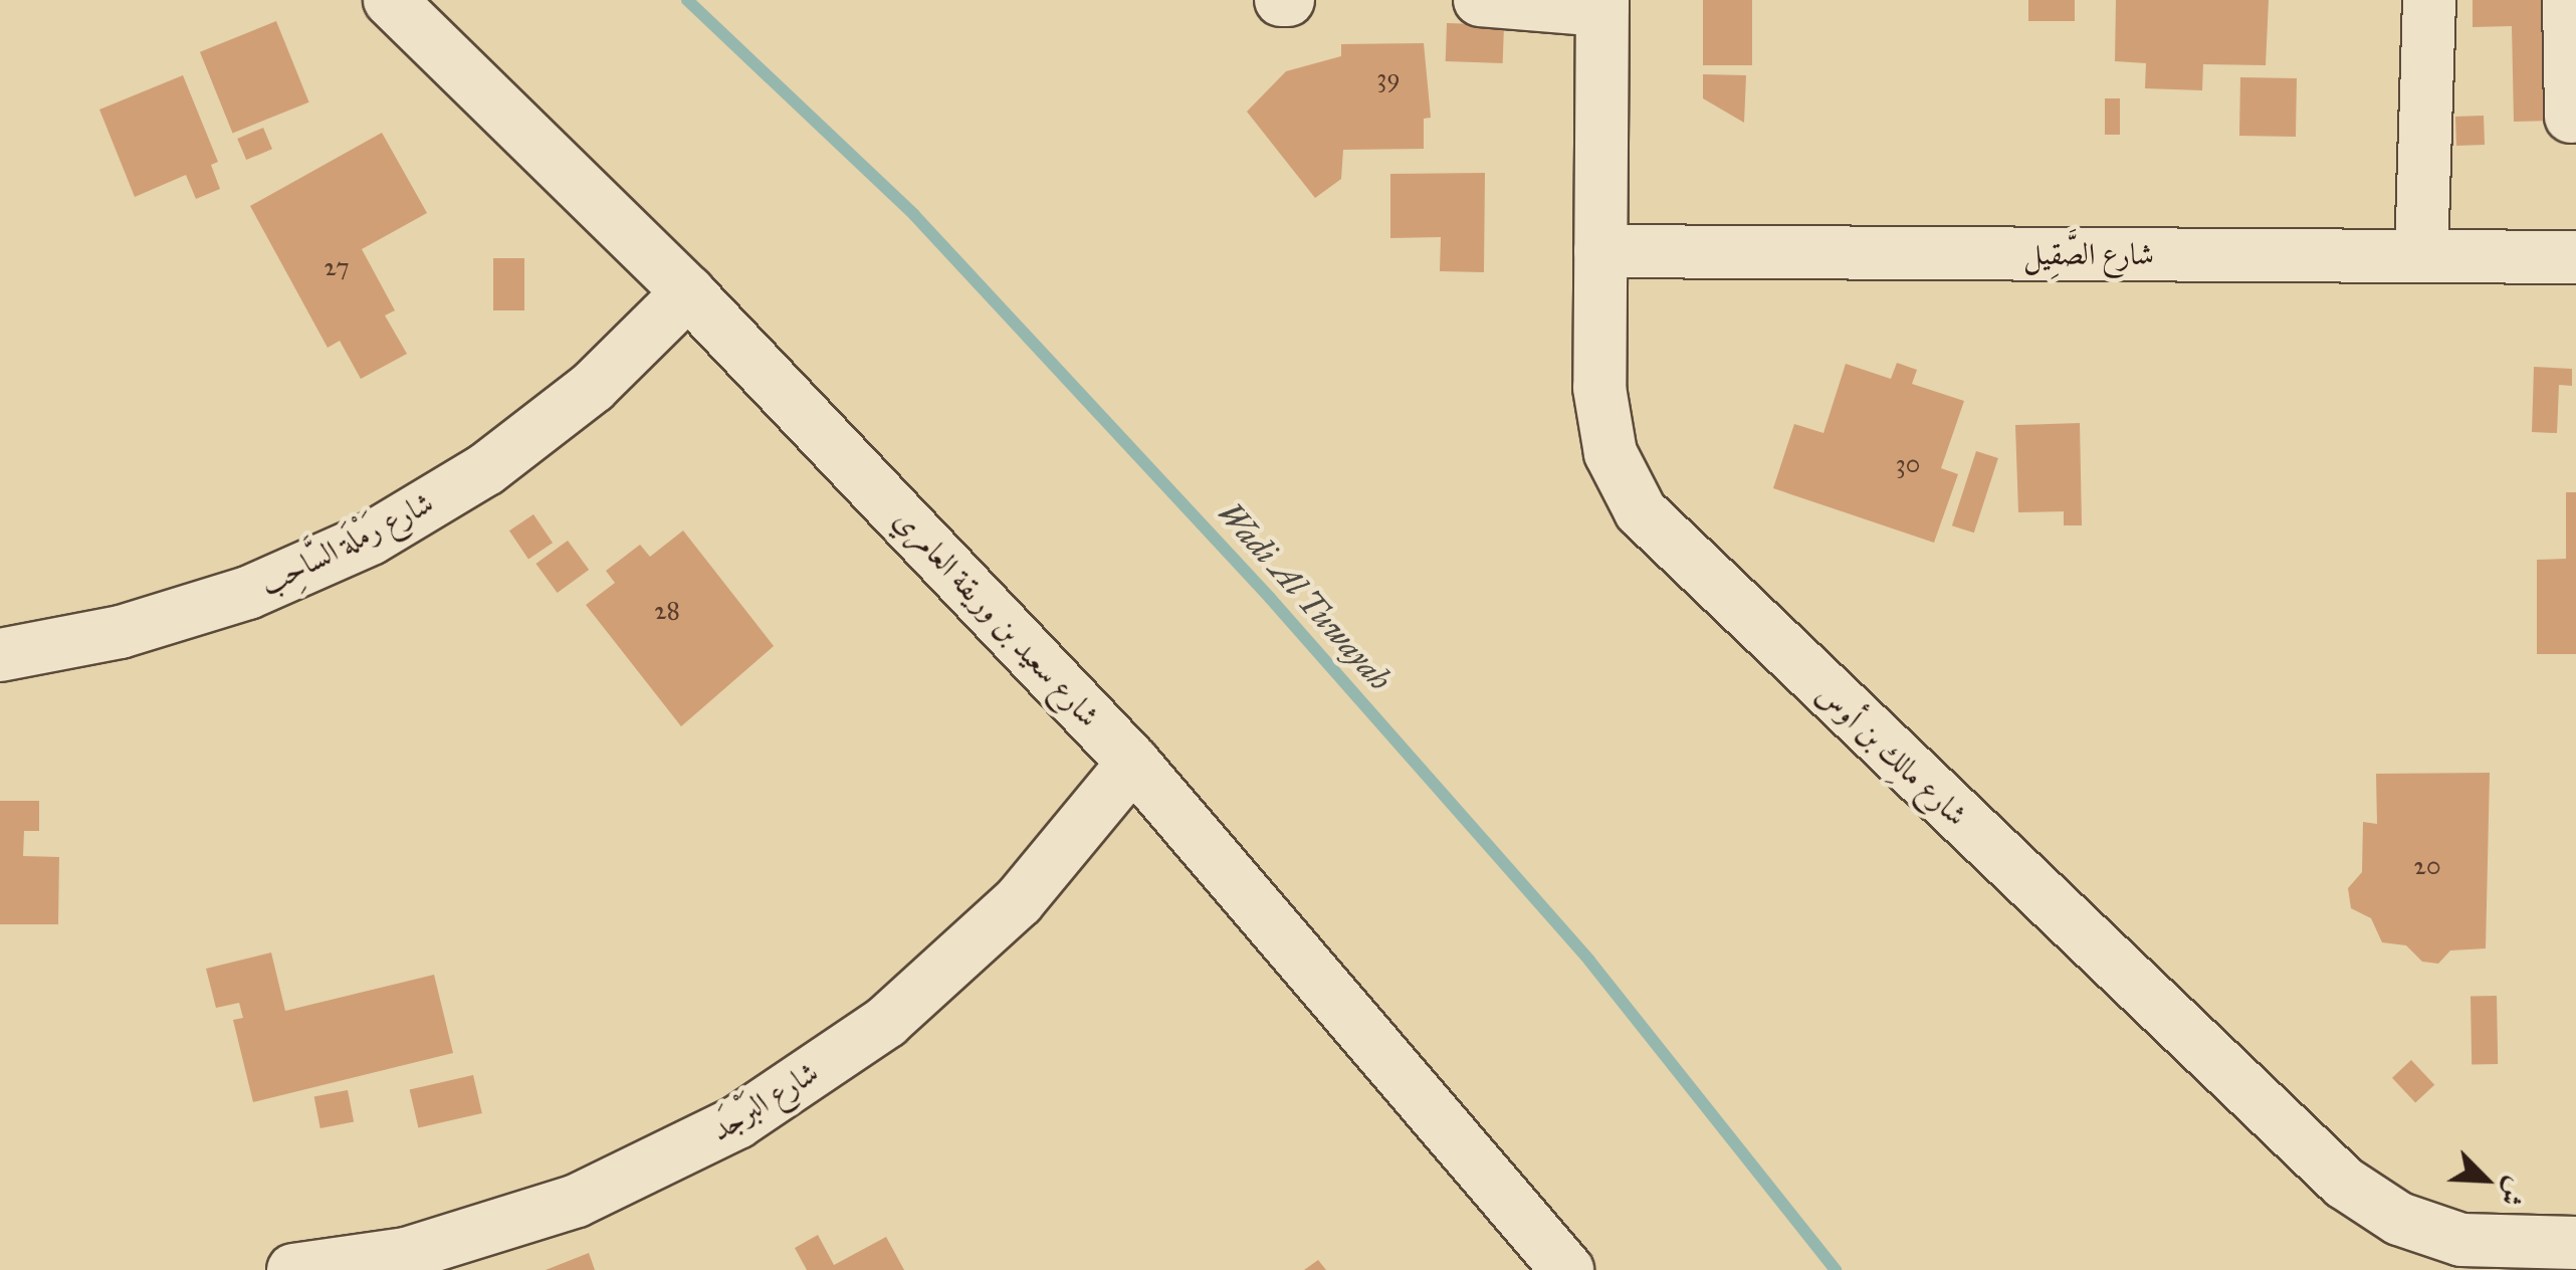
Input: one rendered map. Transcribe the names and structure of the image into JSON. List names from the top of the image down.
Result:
{
  "streets": {
    "street": [
      "شارع الصَّقِيل",
      "شارع رَمْلَة السَّاحِب",
      "شارع سعيد بن وريقة العامري",
      "شارع مالِك بن أوس",
      "شارع البَرْجَد"
    ]
  },
  "crossings": [
    ["شارع الصَّقِيل", "شارع مالِك بن أوس"],
    ["شارع رَمْلَة السَّاحِب", "شارع سعيد بن وريقة العامري"],
    ["شارع سعيد بن وريقة العامري", "شارع البَرْجَد"]
  ],
  "water": ["Wadi Al Tuwayah"],
  "house_numbers": [
    "39",
    "27",
    "30",
    "28",
    "20"
  ],
  "north": "bottom right"
}
